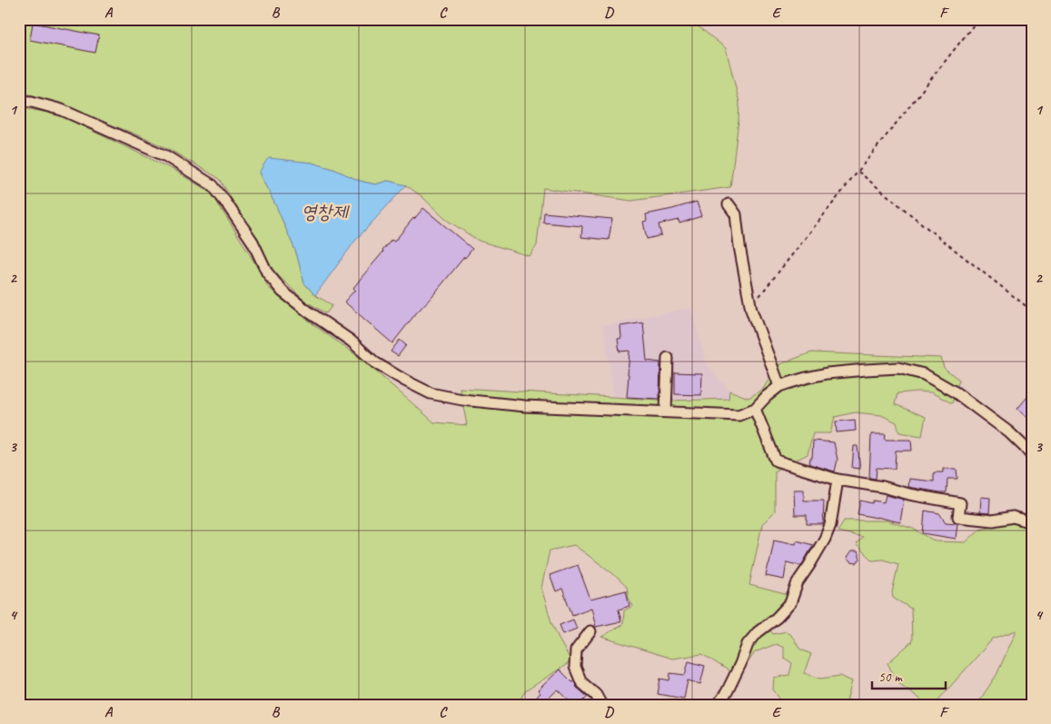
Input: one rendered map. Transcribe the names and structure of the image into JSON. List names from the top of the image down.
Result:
{
  "water": ["영창제"],
  "scale_bar": "50 m",
  "grid": {
    "columns": [
      "A",
      "B",
      "C",
      "D",
      "E",
      "F"
    ],
    "rows": [
      "1",
      "2",
      "3",
      "4"
    ]
  }
}
